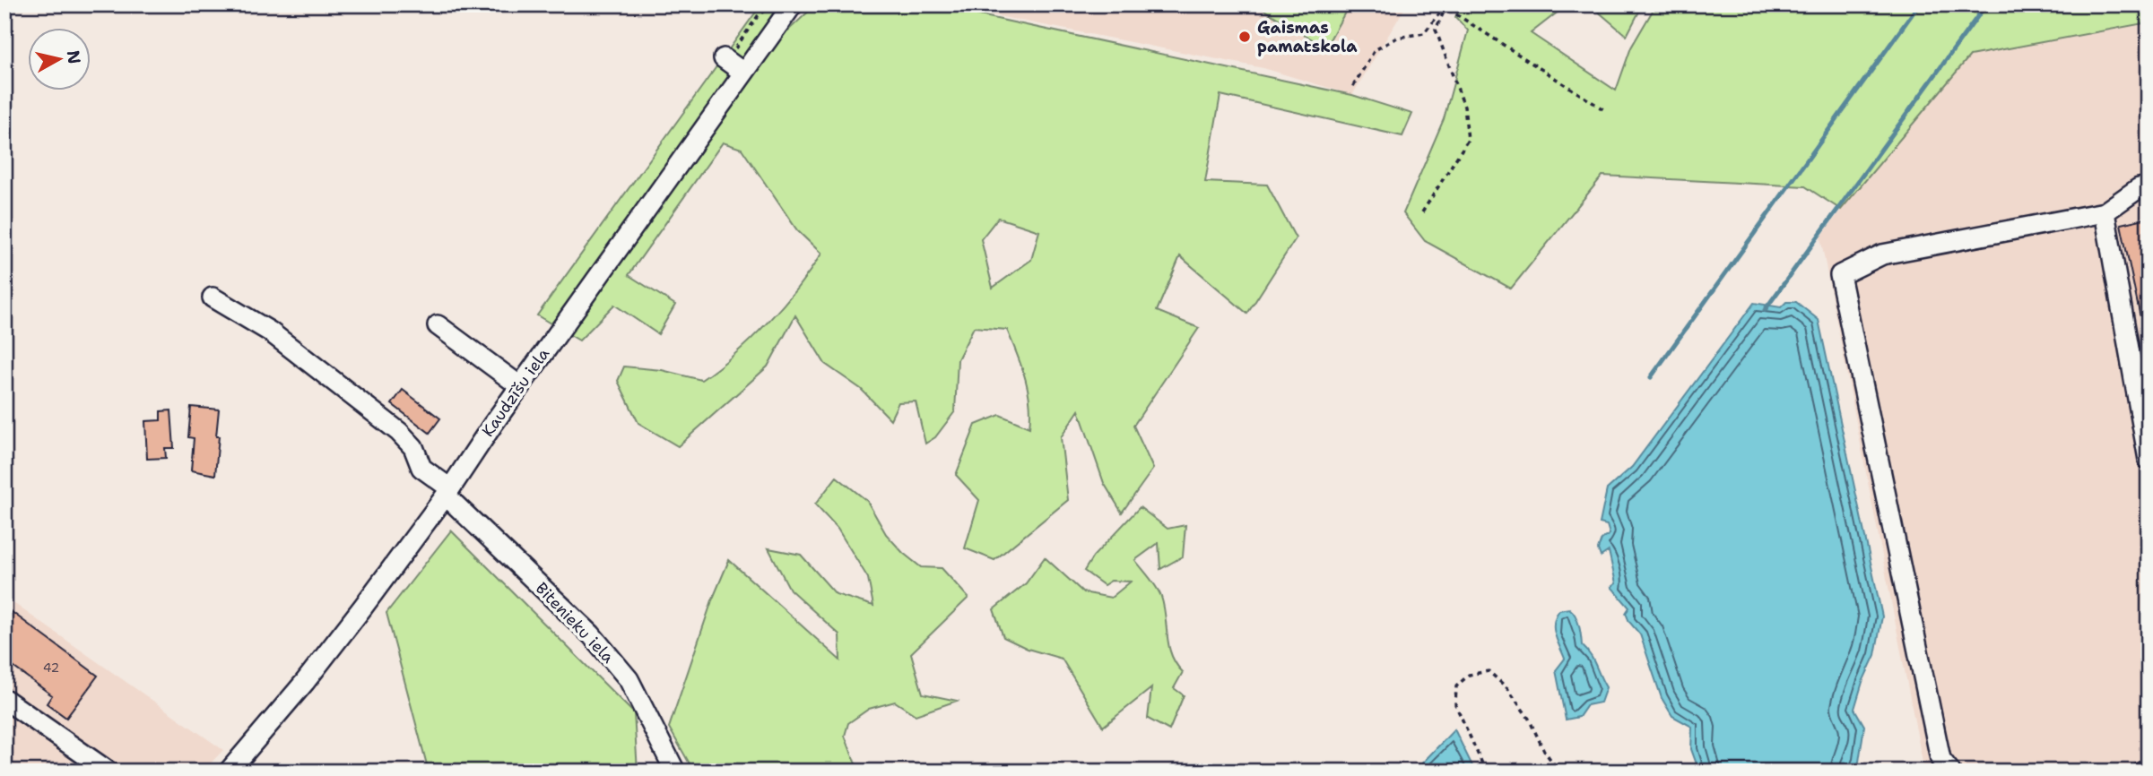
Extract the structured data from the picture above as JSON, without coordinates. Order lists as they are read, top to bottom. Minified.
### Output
{"streets":{"street":["Kaudzīšu iela","Bitenieku iela"]},"crossings":[["Kaudzīšu iela","Bitenieku iela"]],"places":["Gaismas pamatskola"],"house_numbers":["42"],"north":"right"}
